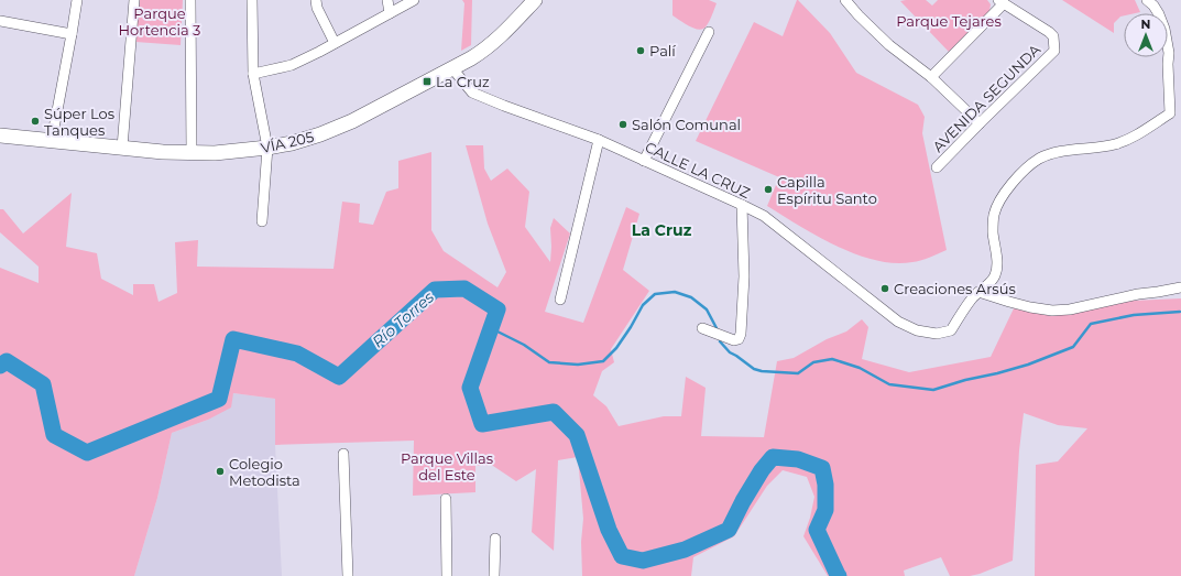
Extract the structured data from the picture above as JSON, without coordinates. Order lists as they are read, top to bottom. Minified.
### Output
{"streets":{"main road":["VÍA 205"],"street":["AVENIDA SEGUNDA","CALLE LA CRUZ"]},"crossings":[["VÍA 205","CALLE LA CRUZ"]],"districts":["La Cruz"],"water":["Río Torres"],"parks":["Parque Hortencia 3","Parque Tejares","Parque Villas del Este"],"places":{"other":["Palí","Súper Los Tanques","Salón Comunal","Capilla Espíritu Santo","Creaciones Arsús","Colegio Metodista"],"transit":["La Cruz"]},"north":"top"}
